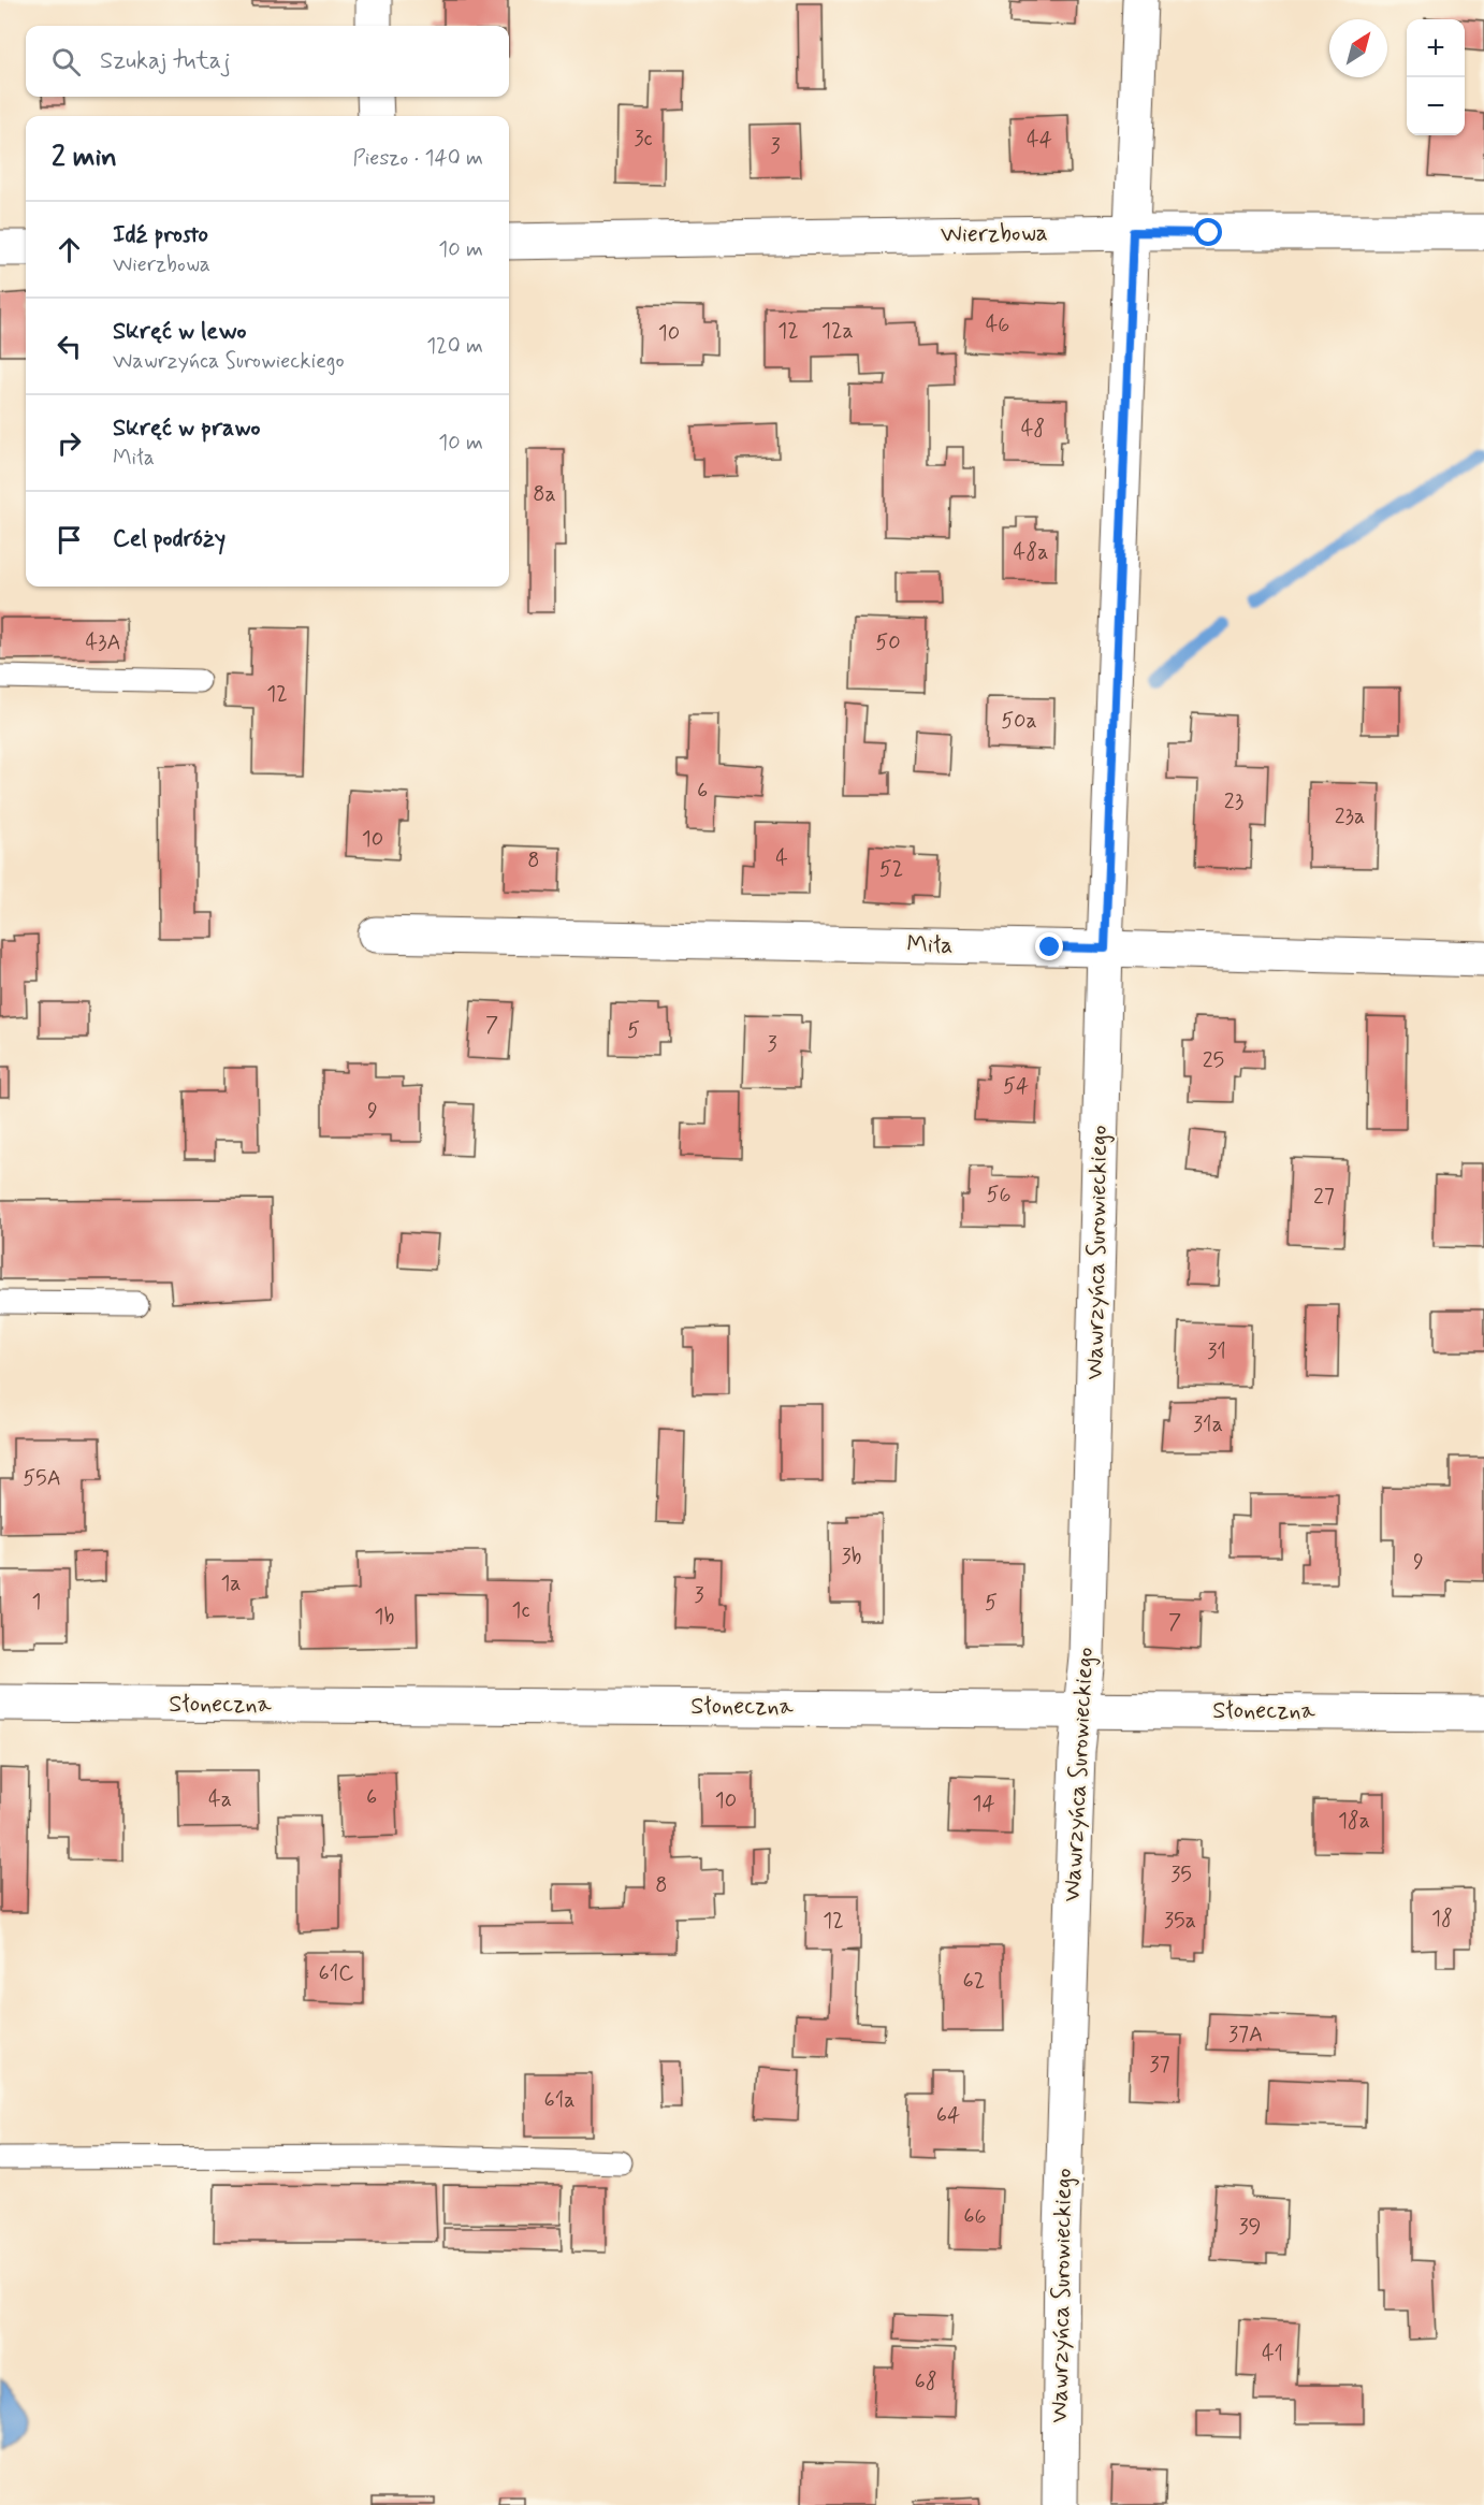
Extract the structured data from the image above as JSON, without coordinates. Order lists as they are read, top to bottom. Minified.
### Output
{"streets":{"street":["Wierzbowa","Miła","Wawrzyńca Surowieckiego","Słoneczna"]},"crossings":[["Wierzbowa","Wawrzyńca Surowieckiego"],["Miła","Wawrzyńca Surowieckiego"],["Wawrzyńca Surowieckiego","Słoneczna"]],"house_numbers":["3c","44","3","46","12","12a","10","48","8a","48a","43A","50","12","50a","6","23","23a","10","4","8","52","7","5","3","25","54","9","56","27","31","31a","55A","3b","9","1a","3","1","5","1c","1b","7","6","4a","10","14","18a","35","8","18","12","35a","61C","62","37A","37","61a","64","66","39","41","68"],"north":"top right","page":{"map_buttons":["+","−"],"search":"Szukaj tutaj","heading":["2 min","Pieszo · 140 m"],"list":[["Idź prosto","Wierzbowa","10 m"],["Skręć w lewo","Wawrzyńca Surowieckiego","120 m"],["Skręć w prawo","Miła","10 m"],"Cel podróży"]}}
